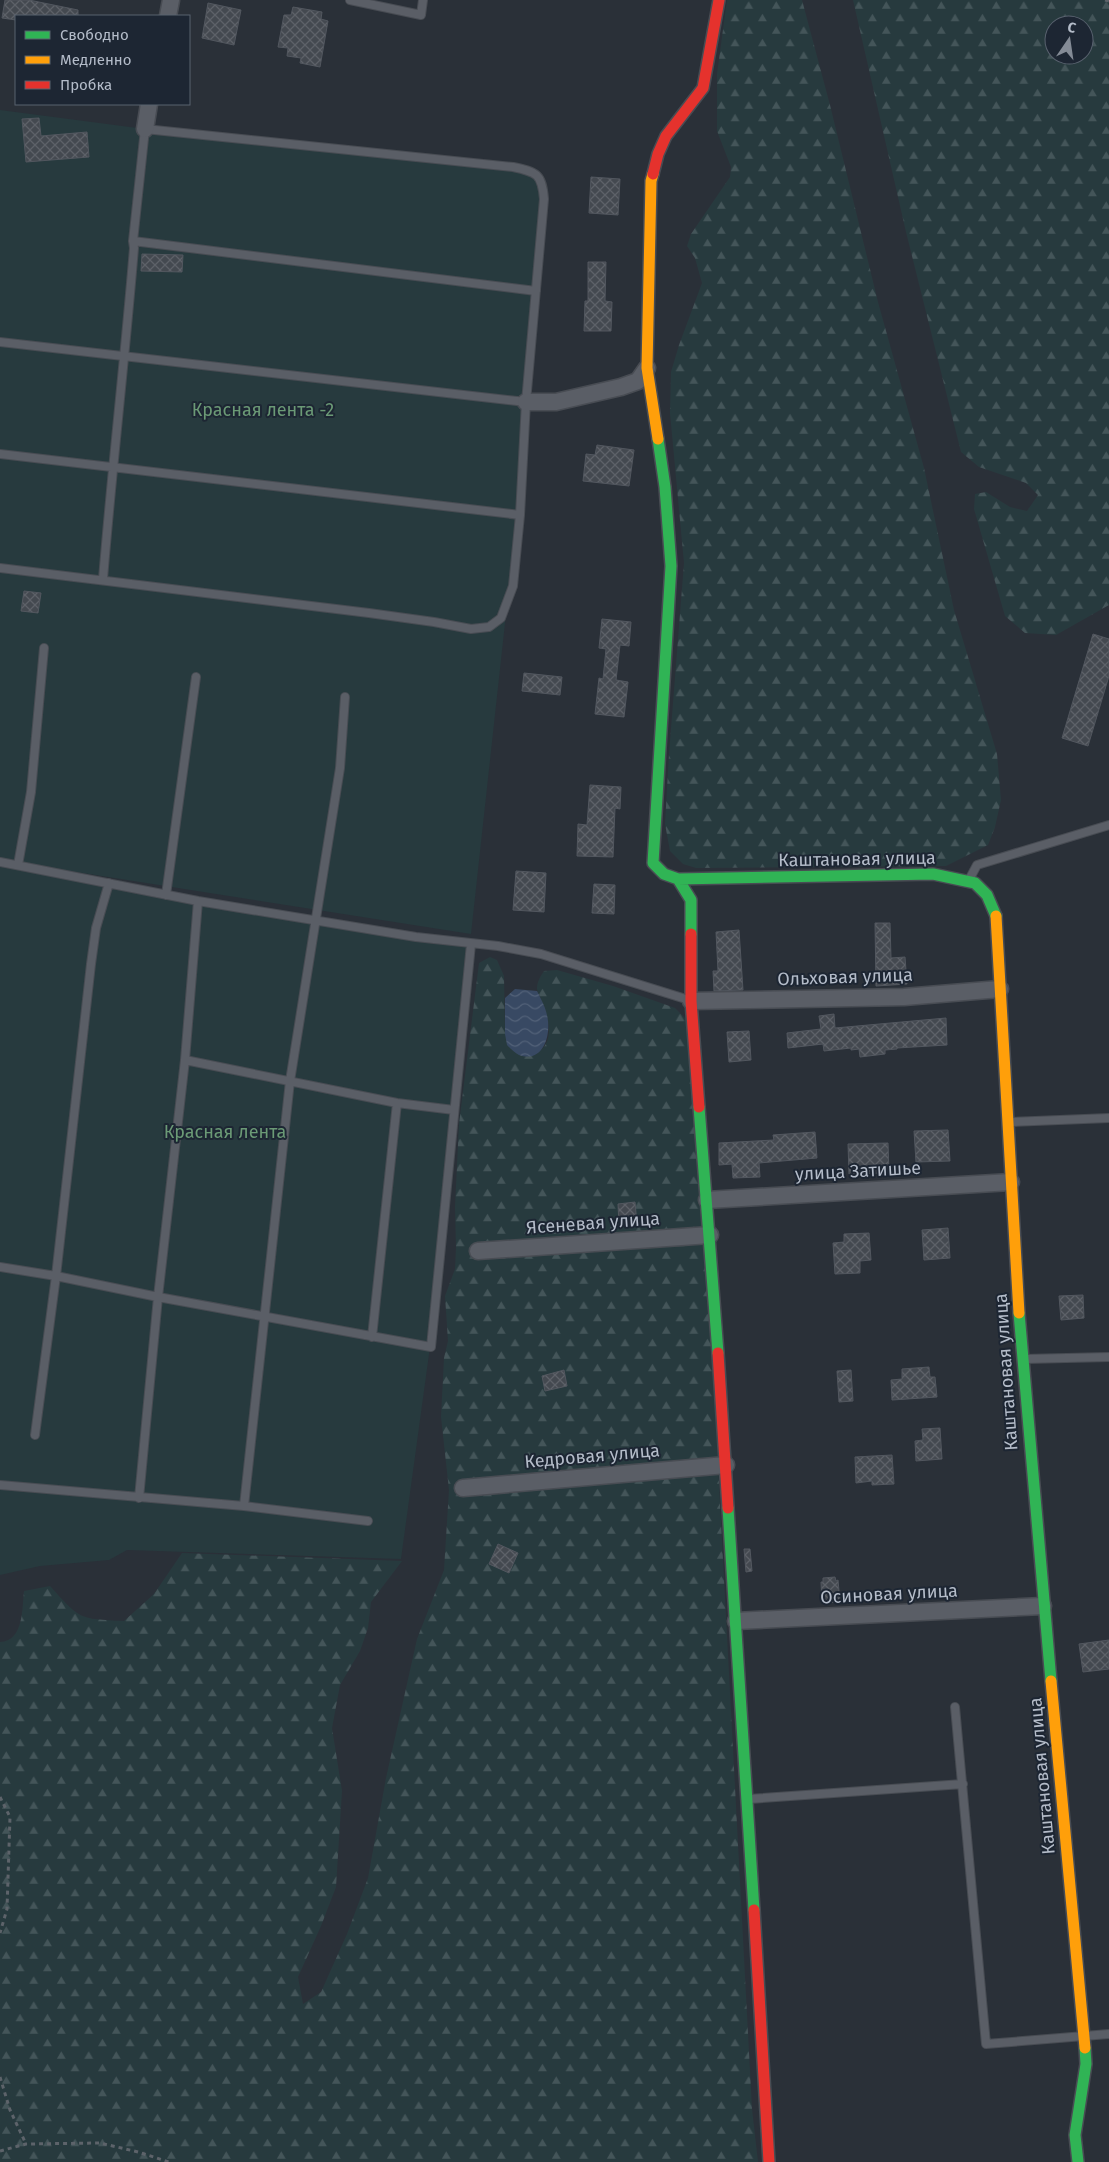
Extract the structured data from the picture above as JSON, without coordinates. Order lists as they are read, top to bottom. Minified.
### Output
{"streets":{"street":["Каштановая улица","Ольховая улица","улица Затишье","Ясеневая улица","Кедровая улица","Осиновая улица"]},"crossings":[["Каштановая улица","Ольховая улица"],["Каштановая улица","улица Затишье"],["Каштановая улица","Осиновая улица"]],"parks":["Красная лента -2","Красная лента"],"legend":["Свободно","Медленно","Пробка"],"north":"top"}
